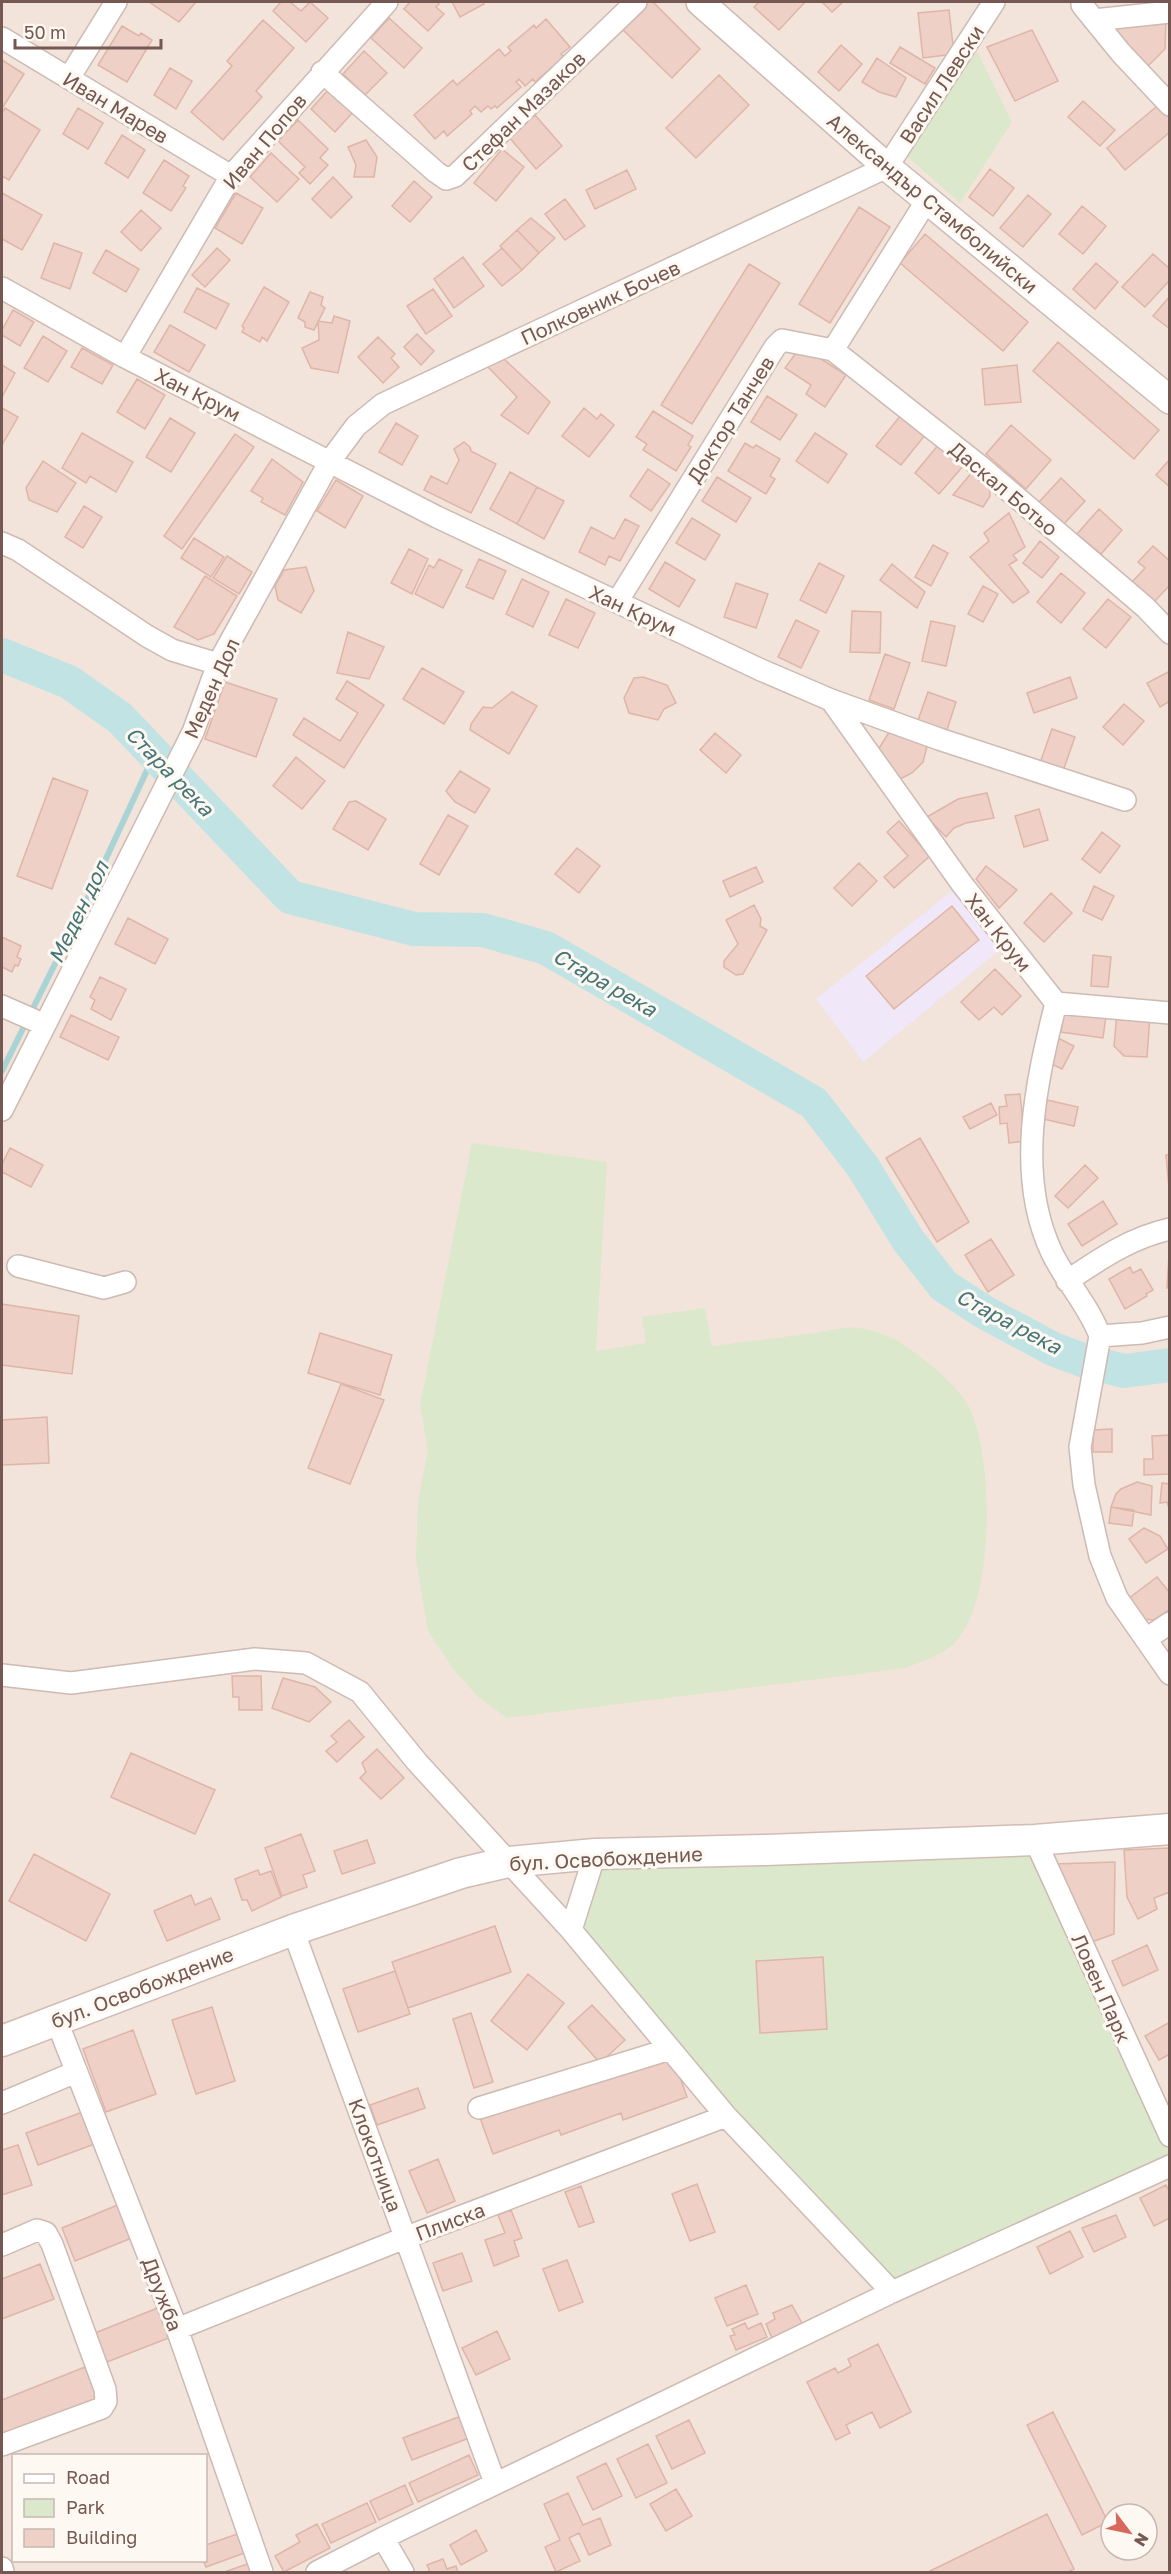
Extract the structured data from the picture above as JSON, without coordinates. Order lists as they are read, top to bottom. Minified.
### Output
{"streets":{"main road":["бул. Освобождение"],"street":["Васил Левски","Иван Марев","Стефан Мазаков","Иван Попов","Александър Стамболийски","Полковник Бочев","Хан Крум","Доктор Танчев","Даскал Ботьо","Меден Дол","Ловен Парк","Клокотница","Плиска","Дружба"]},"crossings":[["Васил Левски","Александър Стамболийски"],["Васил Левски","Полковник Бочев"],["Иван Марев","Иван Попов"],["Стефан Мазаков","Иван Попов"],["Иван Попов","Хан Крум"],["Александър Стамболийски","Полковник Бочев"],["Полковник Бочев","Хан Крум"],["Полковник Бочев","Меден Дол"],["Хан Крум","Доктор Танчев"],["Хан Крум","Меден Дол"],["Доктор Танчев","Даскал Ботьо"],["бул. Освобождение","Ловен Парк"],["бул. Освобождение","Клокотница"],["бул. Освобождение","Дружба"],["Клокотница","Плиска"],["Плиска","Дружба"]],"water":["Стара река","Меден дол"],"legend":["Road","Park","Building"],"scale_bar":"50 m","north":"bottom right"}
